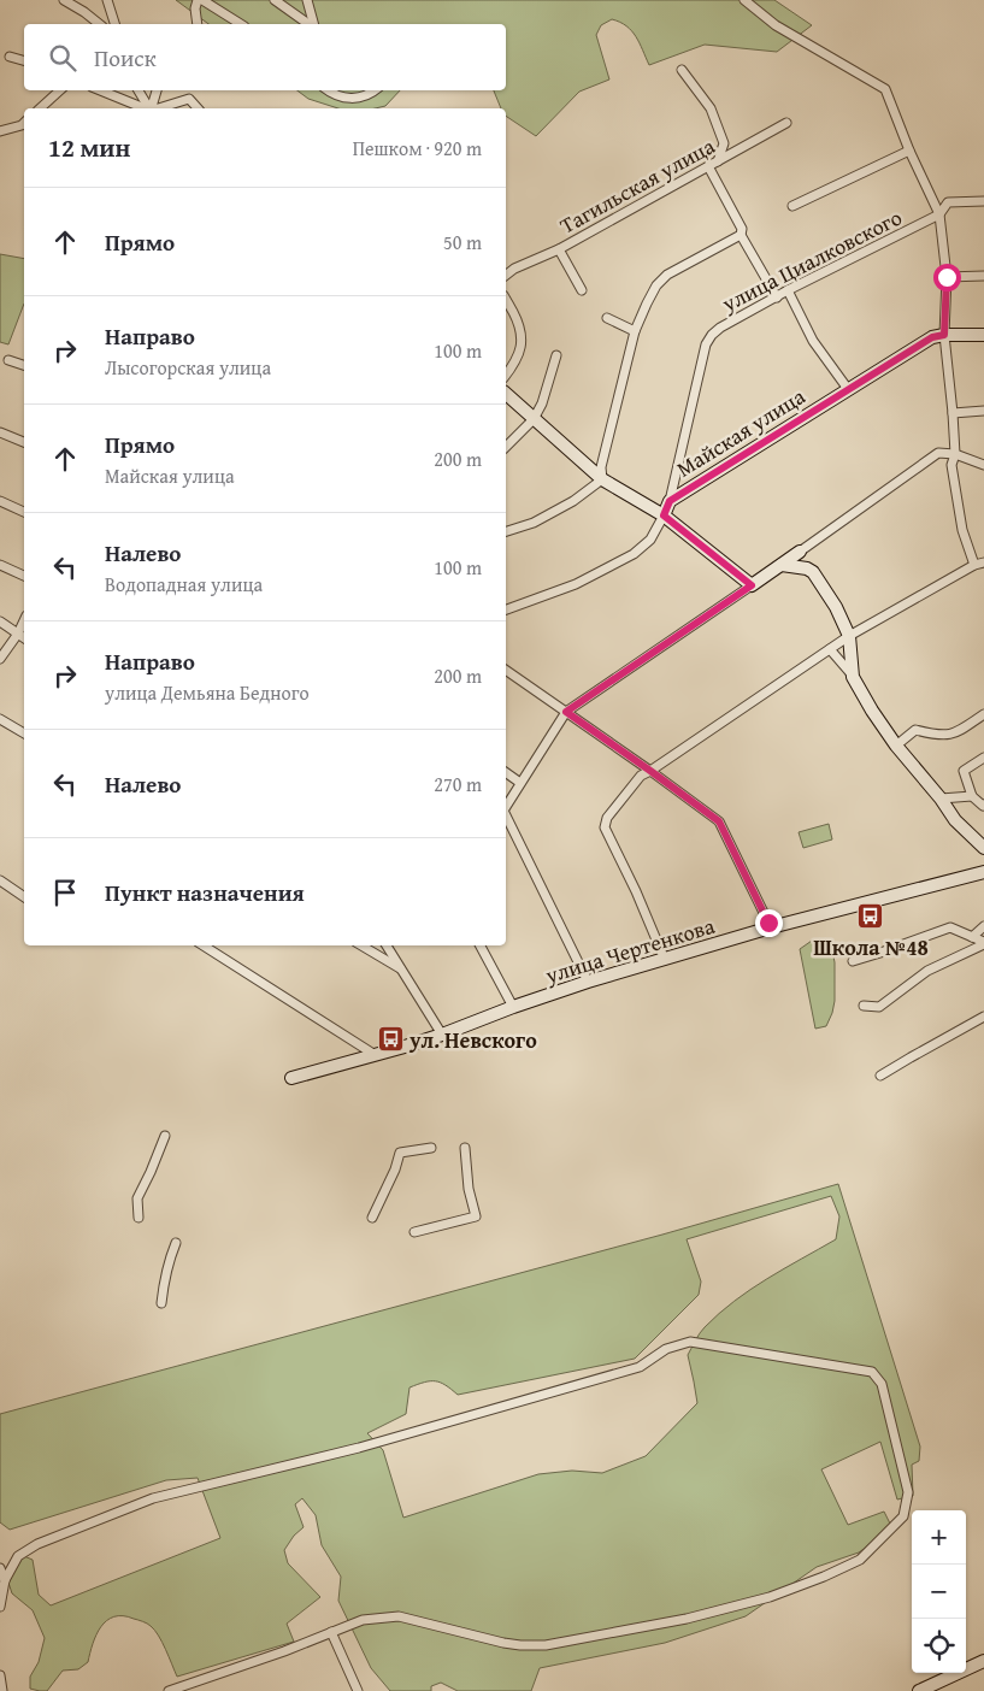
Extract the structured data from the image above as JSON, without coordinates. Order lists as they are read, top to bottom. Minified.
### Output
{"streets":{"street":["Тагильская улица","улица Циалковского","Майская улица","улица Чертенкова"]},"crossings":[["улица Циалковского","Майская улица"]],"places":{"bus stop":["Школа №48","ул. Невского"]},"page":{"search":"Поиск","heading":["12 мин","Пешком · 920 m"],"list":[["Прямо","50 m"],["Направо","Лысогорская улица","100 m"],["Прямо","Майская улица","200 m"],["Налево","Водопадная улица","100 m"],["Направо","улица Демьяна Бедного","200 m"],["Налево","270 m"],"Пункт назначения"],"map_buttons":["+","−"]}}
